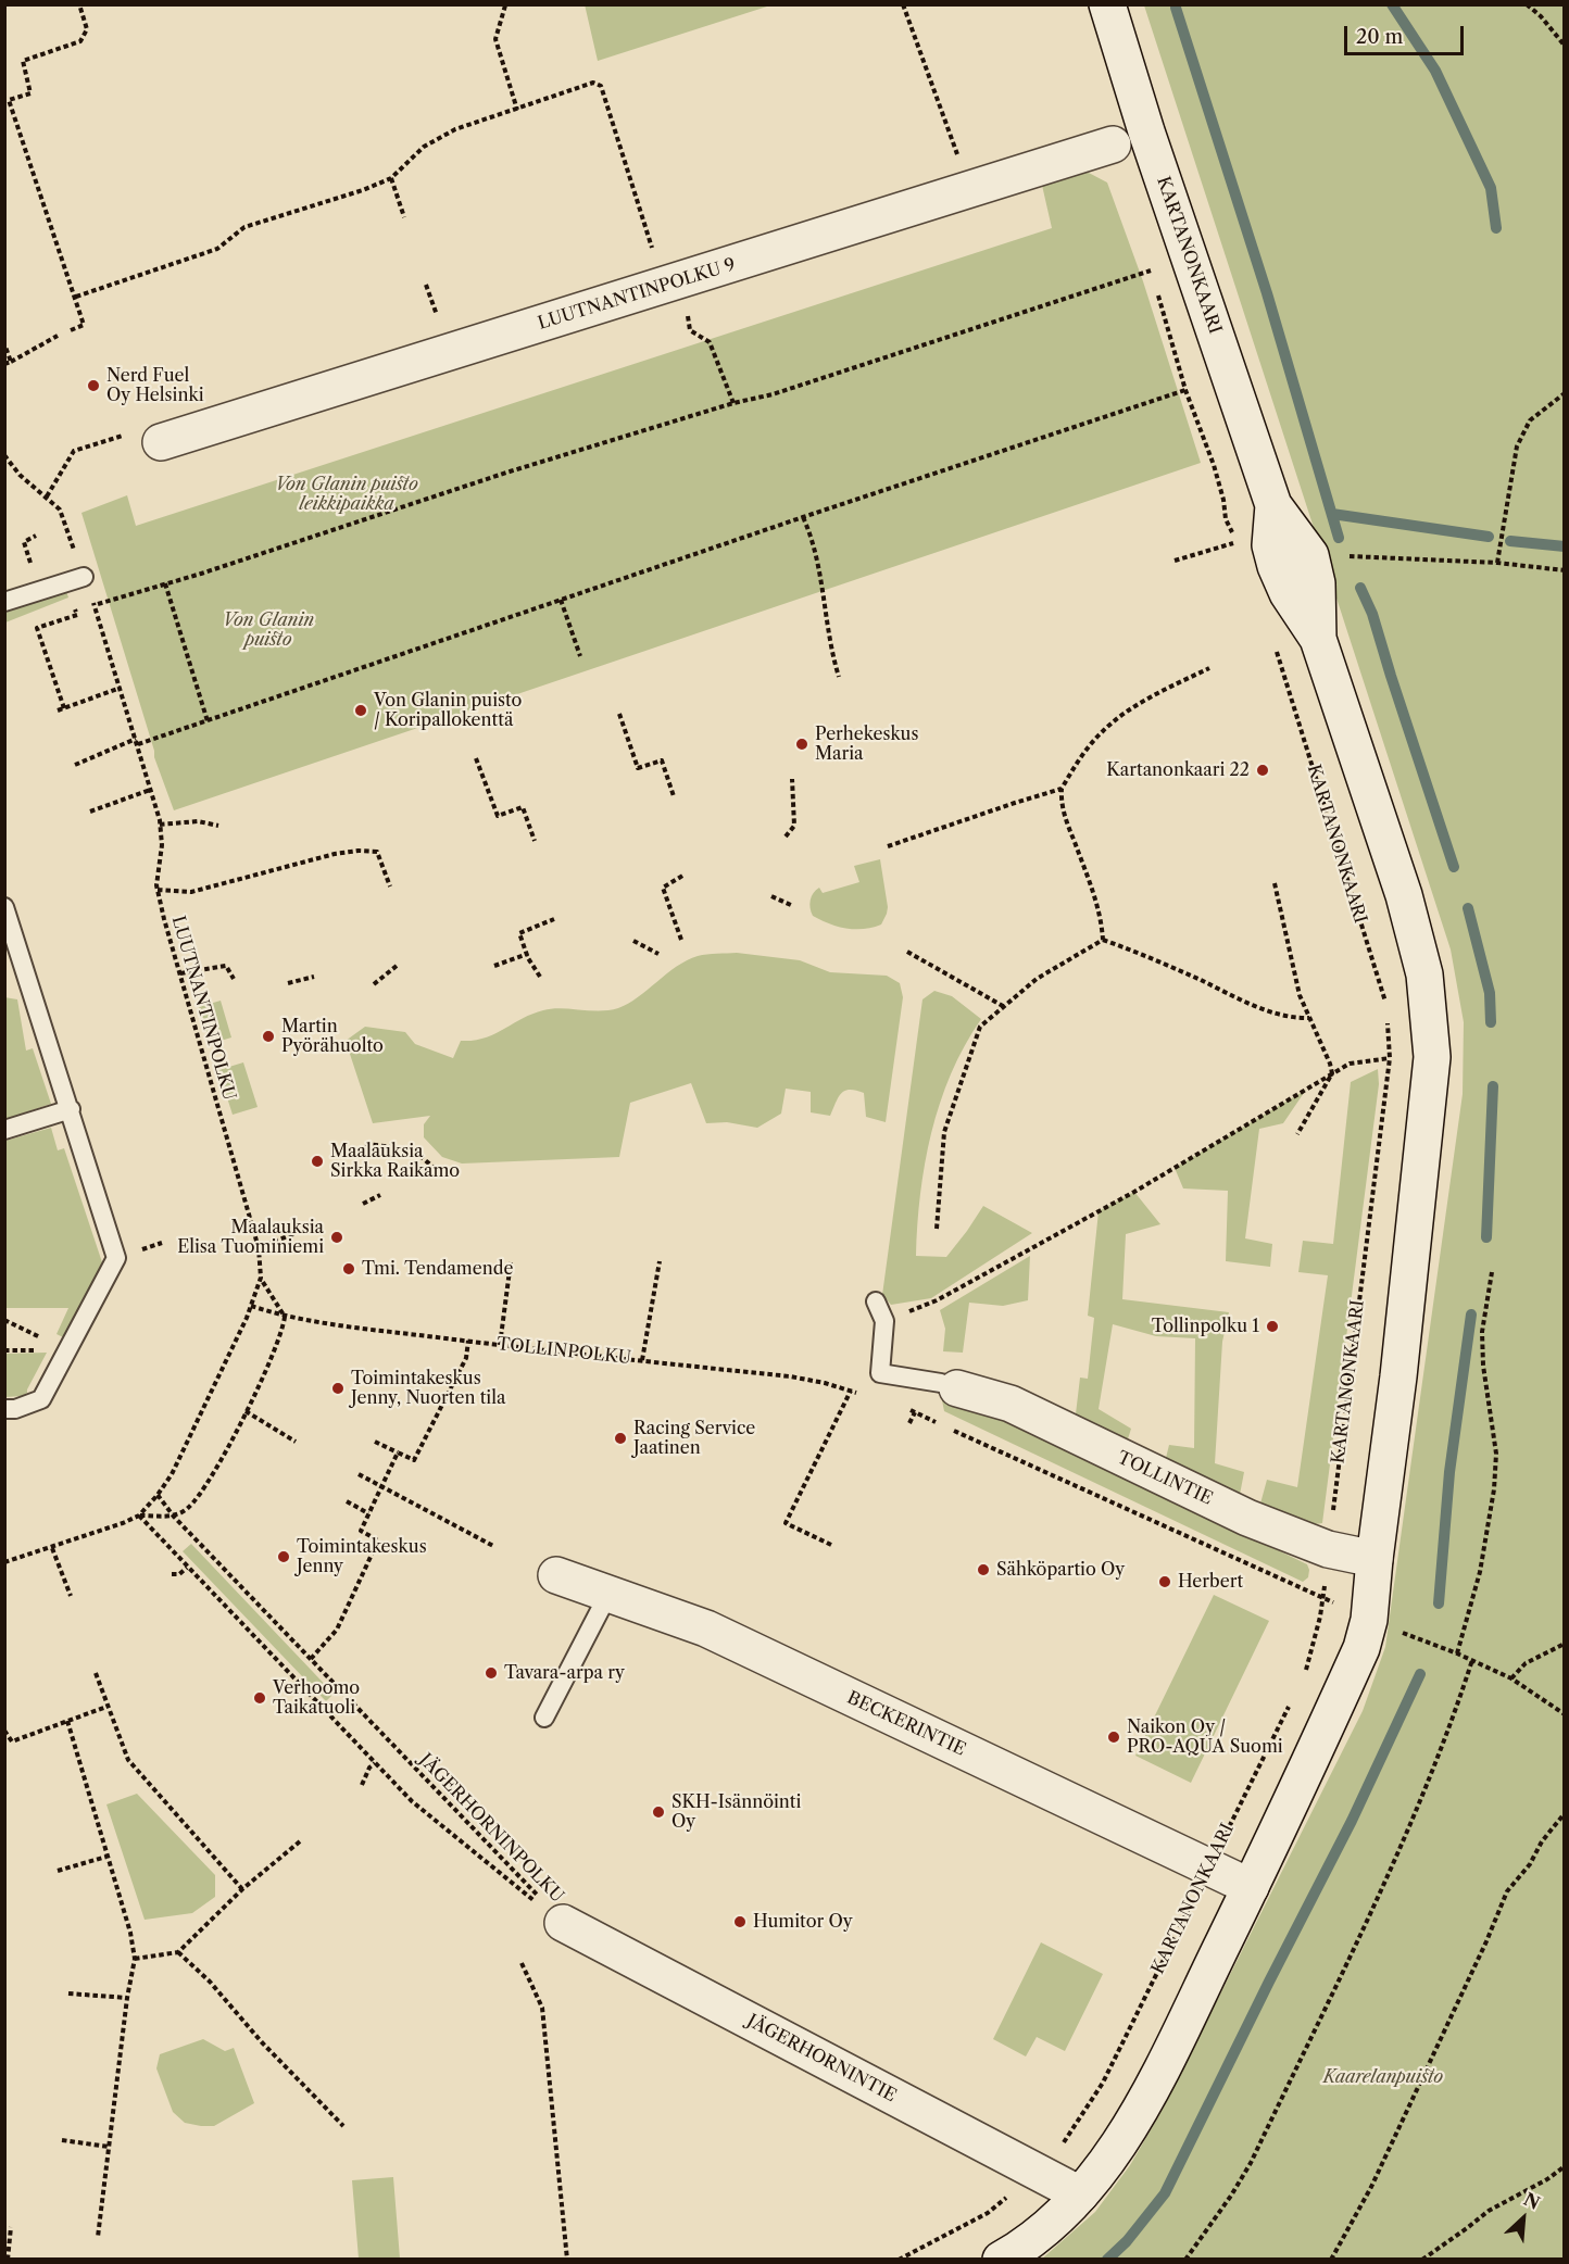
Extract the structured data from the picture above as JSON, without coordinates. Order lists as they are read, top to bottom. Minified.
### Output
{"streets":{"street":["KARTANONKAARI","LUUTNANTINPOLKU 9","TOLLINTIE","BECKERINTIE","JÄGERHORNINTIE"],"path":["LUUTNANTINPOLKU","TOLLINPOLKU","JÄGERHORNINPOLKU"]},"crossings":[["KARTANONKAARI","LUUTNANTINPOLKU 9"],["KARTANONKAARI","TOLLINTIE"],["KARTANONKAARI","BECKERINTIE"],["KARTANONKAARI","JÄGERHORNINTIE"],["LUUTNANTINPOLKU","TOLLINPOLKU"],["LUUTNANTINPOLKU","JÄGERHORNINPOLKU"],["JÄGERHORNINPOLKU","JÄGERHORNINTIE"]],"parks":["Von Glanin puisto leikkipaikka","Von Glanin puisto","Kaarelanpuisto"],"places":["Nerd Fuel Oy Helsinki","Von Glanin puisto / Koripallokenttä","Perhekeskus Maria","Kartanonkaari 22","Martin Pyörähuolto","Maalauksia Sirkka Raikamo","Maalauksia Elisa Tuominiemi","Tmi. Tendamende","Tollinpolku 1","Toimintakeskus Jenny, Nuorten tila","Racing Service Jaatinen","Toimintakeskus Jenny","Sähköpartio Oy","Herbert","Tavara-arpa ry","Verhoomo Taikatuoli","Naikon Oy / PRO-AQUA Suomi","SKH-Isännöinti Oy","Humitor Oy"],"scale_bar":"20 m","north":"top right"}
